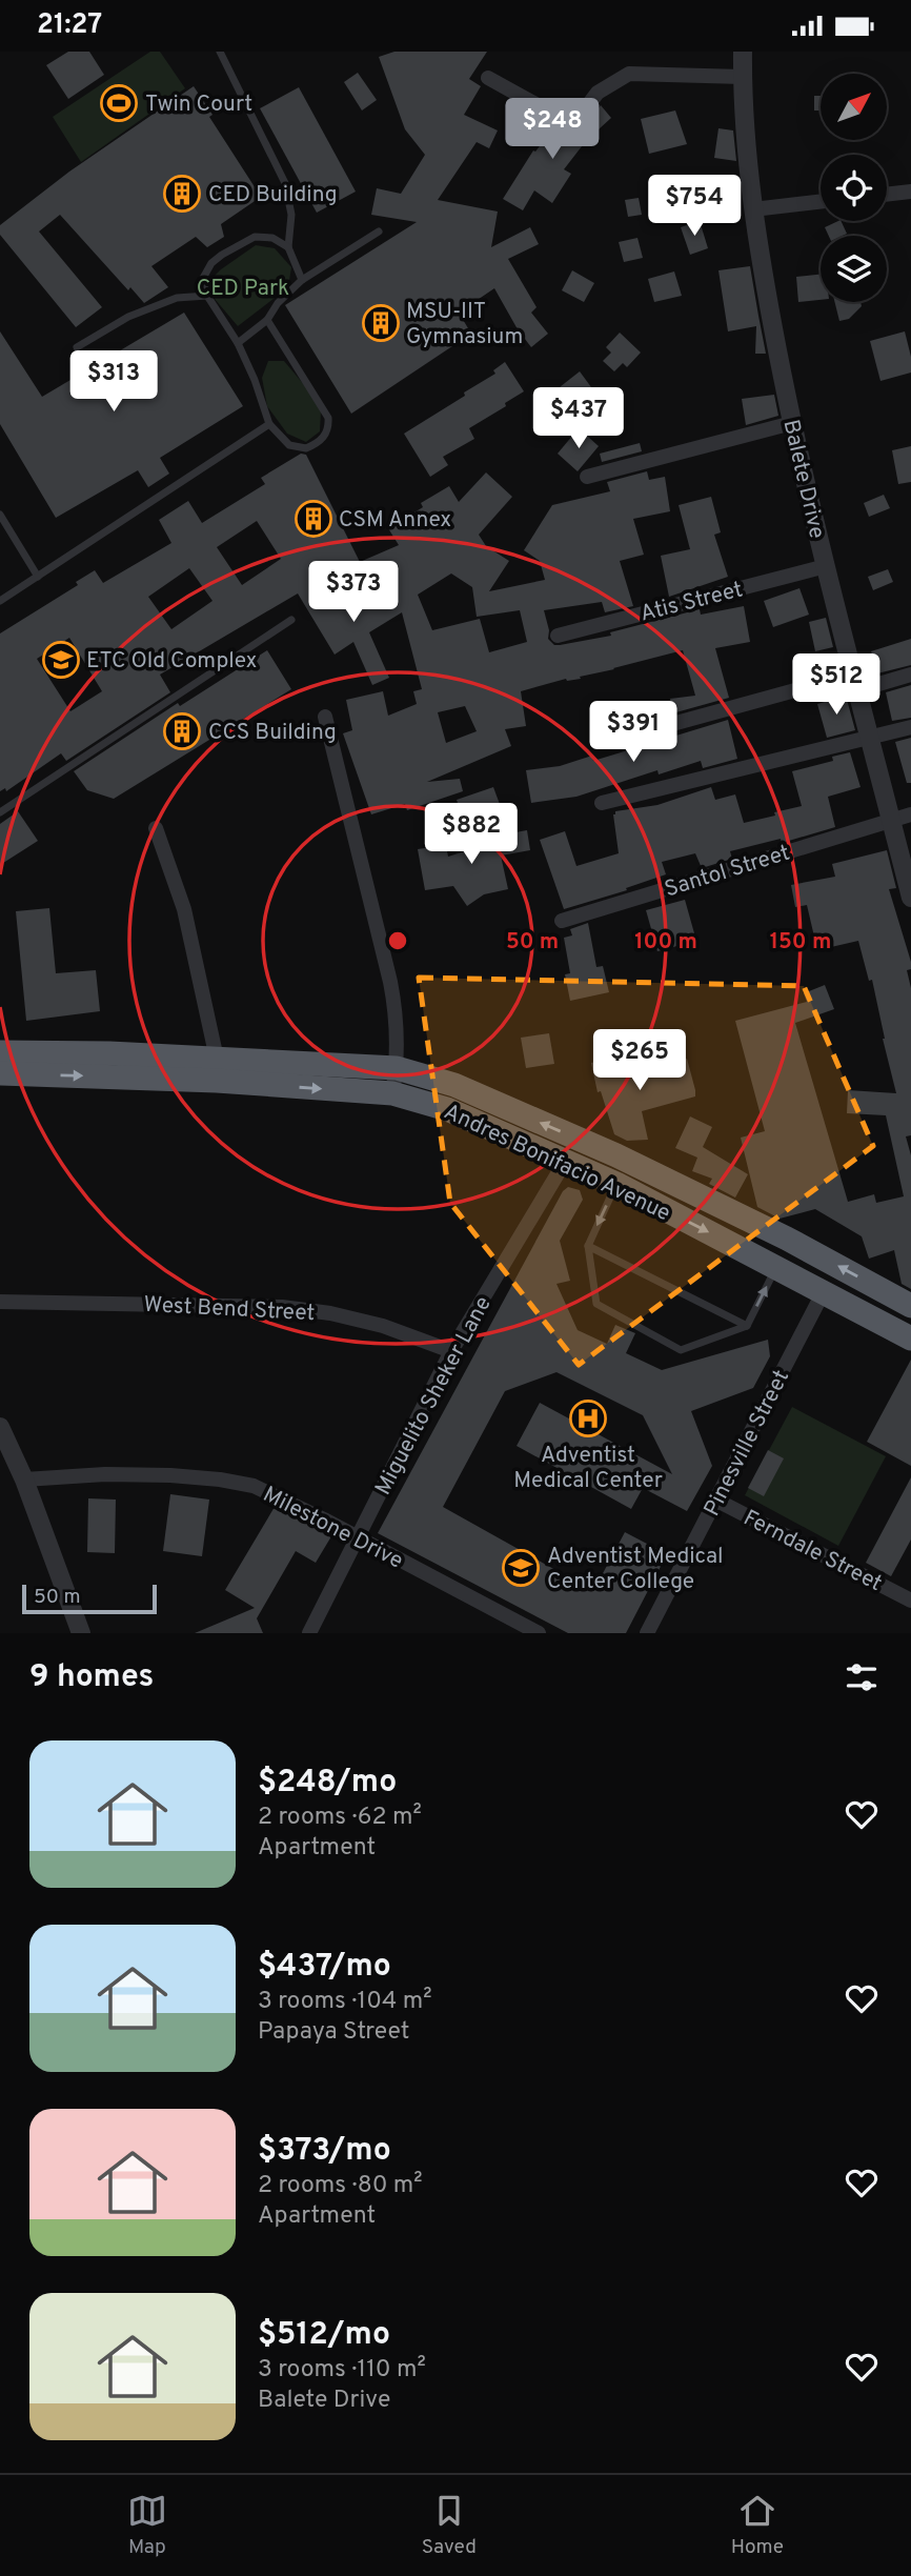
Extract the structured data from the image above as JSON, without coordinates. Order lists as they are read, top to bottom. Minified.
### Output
{"streets":{"highway":["Andres Bonifacio Avenue"],"street":["Balete Drive","Atis Street","Santol Street","West Bend Street","Miguelito Sheker Lane","Pinesville Street","Milestone Drive","Ferndale Street"]},"crossings":[["Balete Drive","Atis Street"],["Balete Drive","Santol Street"],["Andres Bonifacio Avenue","Miguelito Sheker Lane"],["Andres Bonifacio Avenue","Pinesville Street"],["West Bend Street","Miguelito Sheker Lane"],["Miguelito Sheker Lane","Milestone Drive"],["Pinesville Street","Ferndale Street"]],"parks":["CED Park"],"places":{"sports":["Twin Court"],"building":["CED Building","MSU-IIT Gymnasium","CSM Annex","CCS Building"],"school or university":["ETC Old Complex","Adventist Medical Center College"],"hospital":["Adventist Medical Center"]},"scale_bar":"50 m","north":"top right","page":{"status":"21:27","price":["$248","$754","$313","$437","$373","$512","$391","$882","$265"],"scale":"50 m","heading":"9 homes","list":[{"name":"$248/mo","note":"2 rooms · 62 m² · Apartment"},{"name":"$437/mo","note":"3 rooms · 104 m² · Papaya Street"},{"name":"$373/mo","note":"2 rooms · 80 m² · Apartment"},{"name":"$512/mo","note":"3 rooms · 110 m² · Balete Drive"}],"tabs":["Map","Saved","Home"]},"rings":["50 m","100 m","150 m"]}
